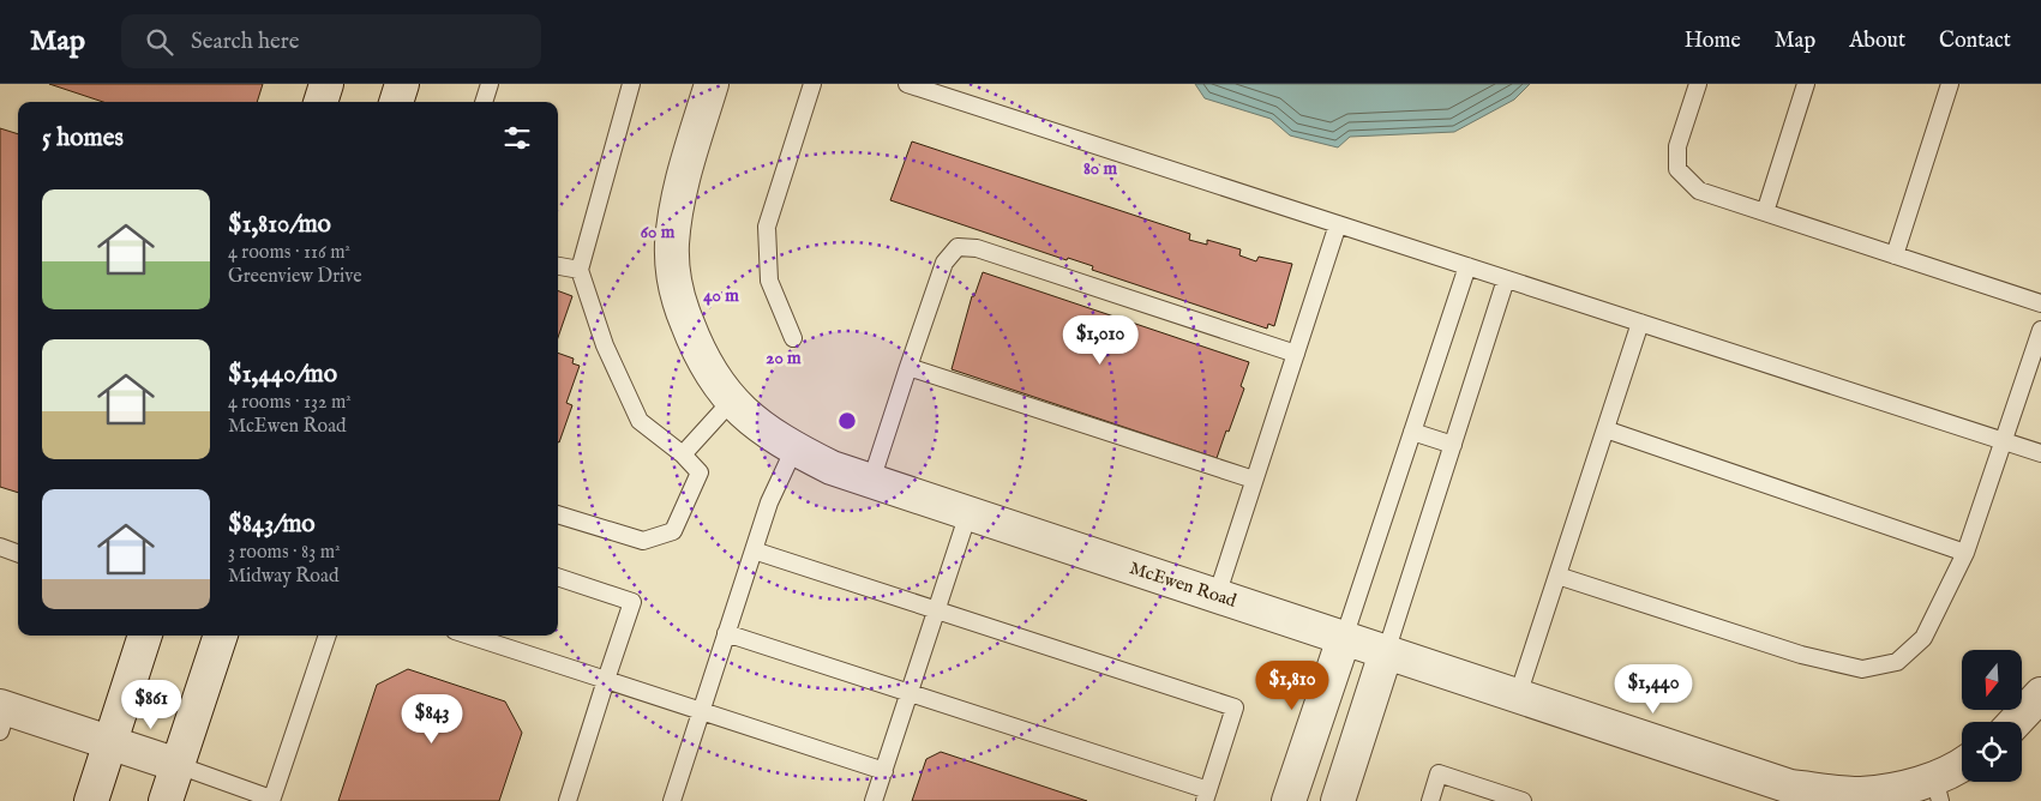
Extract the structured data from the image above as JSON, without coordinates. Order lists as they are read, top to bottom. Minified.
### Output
{"streets":{"street":["McEwen Road"]},"north":"bottom","page":{"header":"Map","search":"Search here","nav":["Home","Map","About","Contact"],"heading":"5 homes","list":[{"name":"$1,810/mo","note":"4 rooms · 116 m² · Greenview Drive"},{"name":"$1,440/mo","note":"4 rooms · 132 m² · McEwen Road"},{"name":"$843/mo","note":"3 rooms · 83 m² · Midway Road"}],"price":["$1,010","$1,810","$1,440","$861","$843"]},"rings":["80 m","60 m","40 m","20 m"]}
